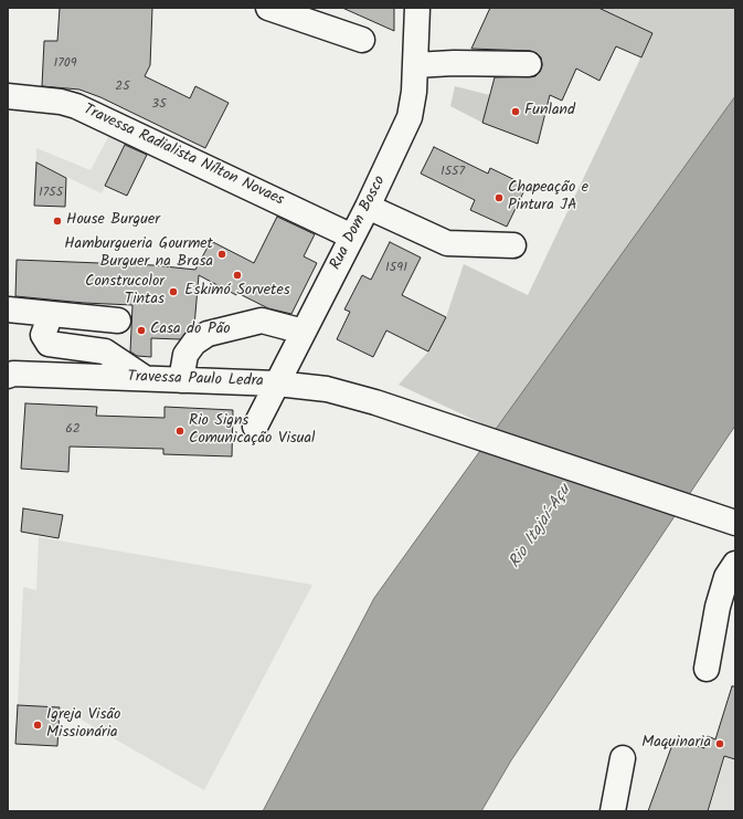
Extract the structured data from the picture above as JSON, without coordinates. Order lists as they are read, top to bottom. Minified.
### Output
{"streets":{"street":["Travessa Radialista Nílton Novaes","Rua Dom Bosco","Travessa Paulo Ledra"]},"crossings":[["Travessa Radialista Nílton Novaes","Rua Dom Bosco"],["Rua Dom Bosco","Travessa Paulo Ledra"]],"water":["Rio Itajaí-Açu"],"places":["Funland","Chapeação e Pintura JA","House Burguer","Hamburgueria Gourmet Burguer na Brasa","Eskimó Sorvetes","Construcolor Tintas","Casa do Pão","Rio Signs Comunicação Visual","Igreja Visão Missionária","Maquinaria"],"house_numbers":["1709","25","35","1557","1755","1591","62"]}
